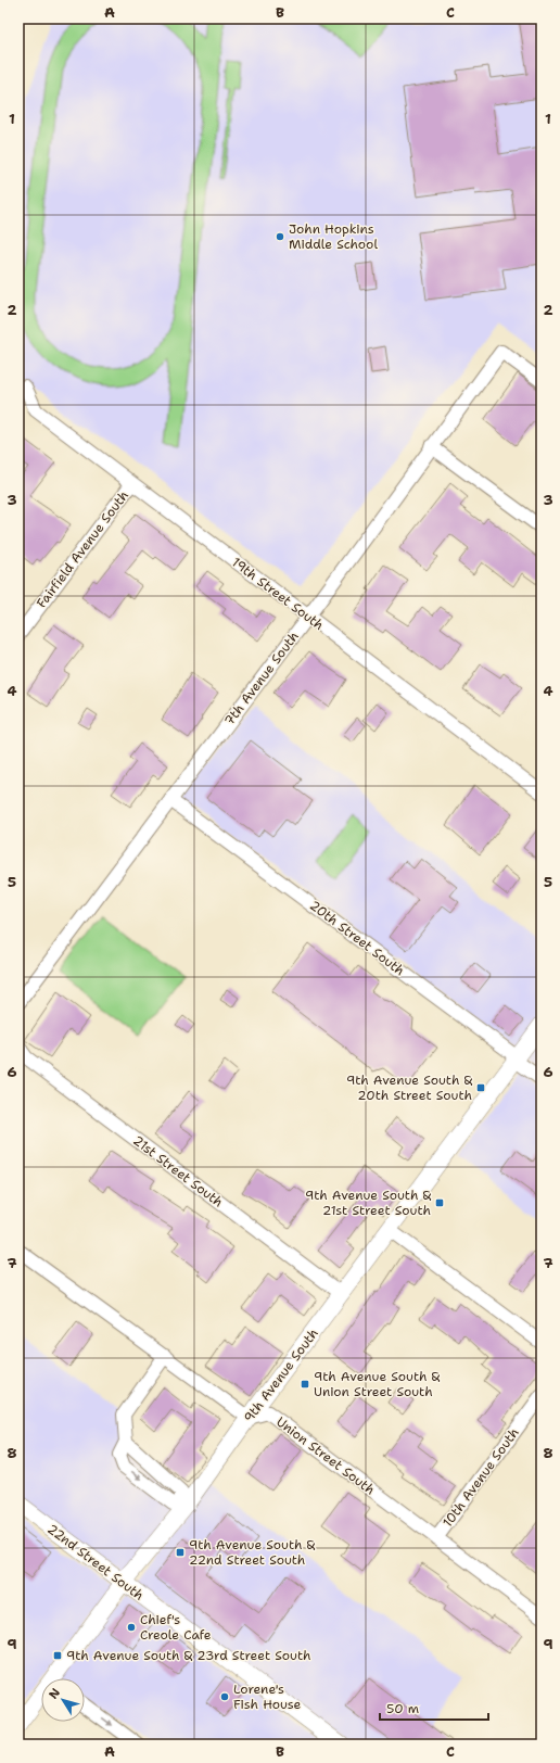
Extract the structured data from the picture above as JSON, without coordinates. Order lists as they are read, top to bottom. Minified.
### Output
{"streets":{"street":["Fairfield Avenue South","19th Street South","7th Avenue South","20th Street South","21st Street South","9th Avenue South","Union Street South","10th Avenue South","22nd Street South"]},"crossings":[["Fairfield Avenue South","19th Street South"],["19th Street South","7th Avenue South"],["7th Avenue South","20th Street South"],["20th Street South","9th Avenue South"],["21st Street South","9th Avenue South"],["9th Avenue South","Union Street South"],["9th Avenue South","22nd Street South"],["Union Street South","10th Avenue South"]],"places":{"other":["John Hopkins Middle School","Chief's Creole Cafe","Lorene's Fish House"],"transit":["9th Avenue South & 20th Street South","9th Avenue South & 21st Street South","9th Avenue South & Union Street South","9th Avenue South & 22nd Street South","9th Avenue South & 23rd Street South"]},"scale_bar":"50 m","north":"top left","grid":{"columns":["A","B","C"],"rows":["1","2","3","4","5","6","7","8","9"]}}
